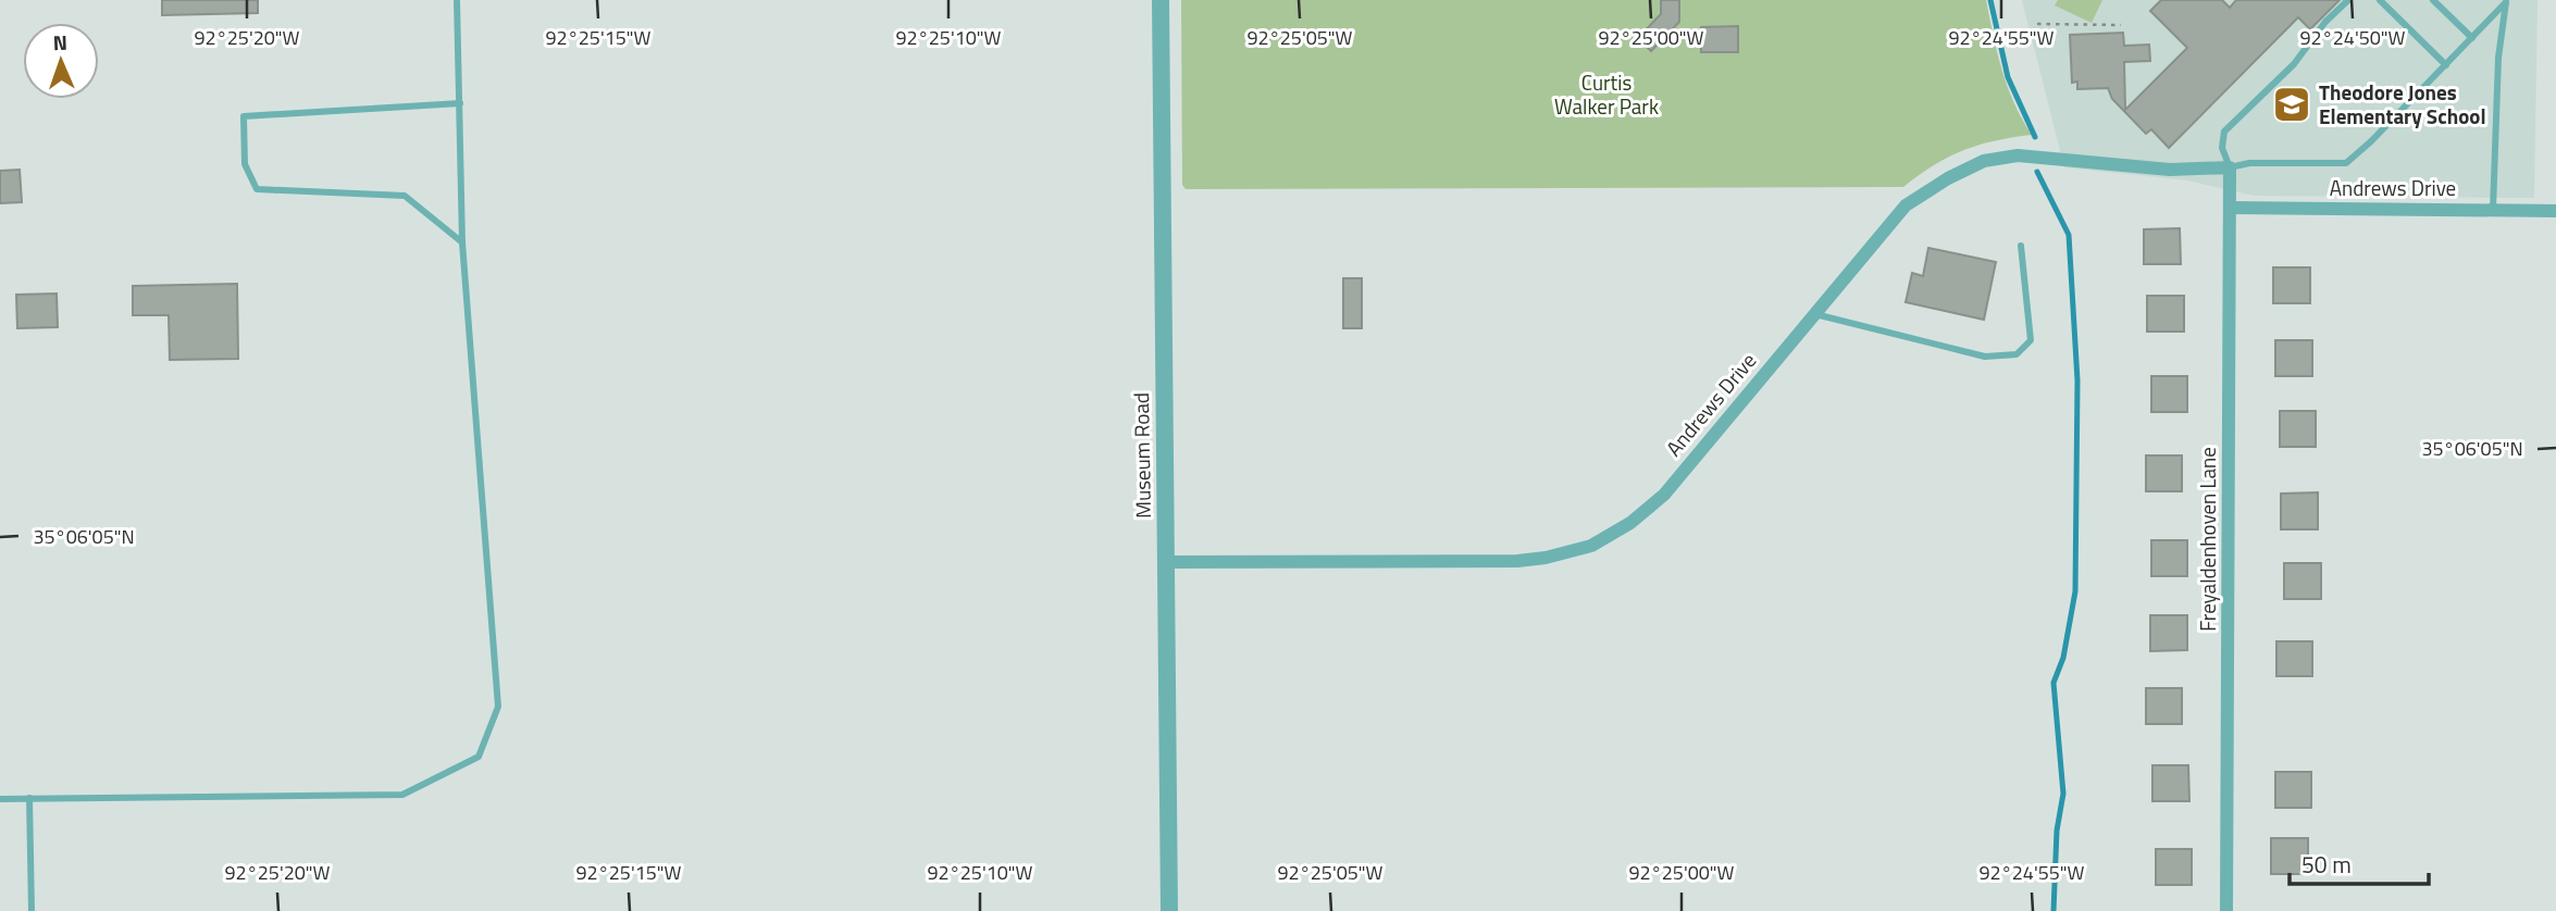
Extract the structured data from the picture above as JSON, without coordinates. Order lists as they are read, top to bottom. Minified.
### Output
{"streets":{"street":["Andrews Drive","Museum Road","Freyaldenhoven Lane"]},"crossings":[["Andrews Drive","Museum Road"],["Andrews Drive","Freyaldenhoven Lane"]],"parks":["Curtis Walker Park"],"places":{"school or university":["Theodore Jones Elementary School"]},"scale_bar":"50 m","north":"top","coordinates":["92°25'20\"W","92°25'15\"W","92°25'10\"W","92°25'05\"W","92°25'00\"W","92°24'55\"W","92°24'50\"W","35°06'05\"N"]}
